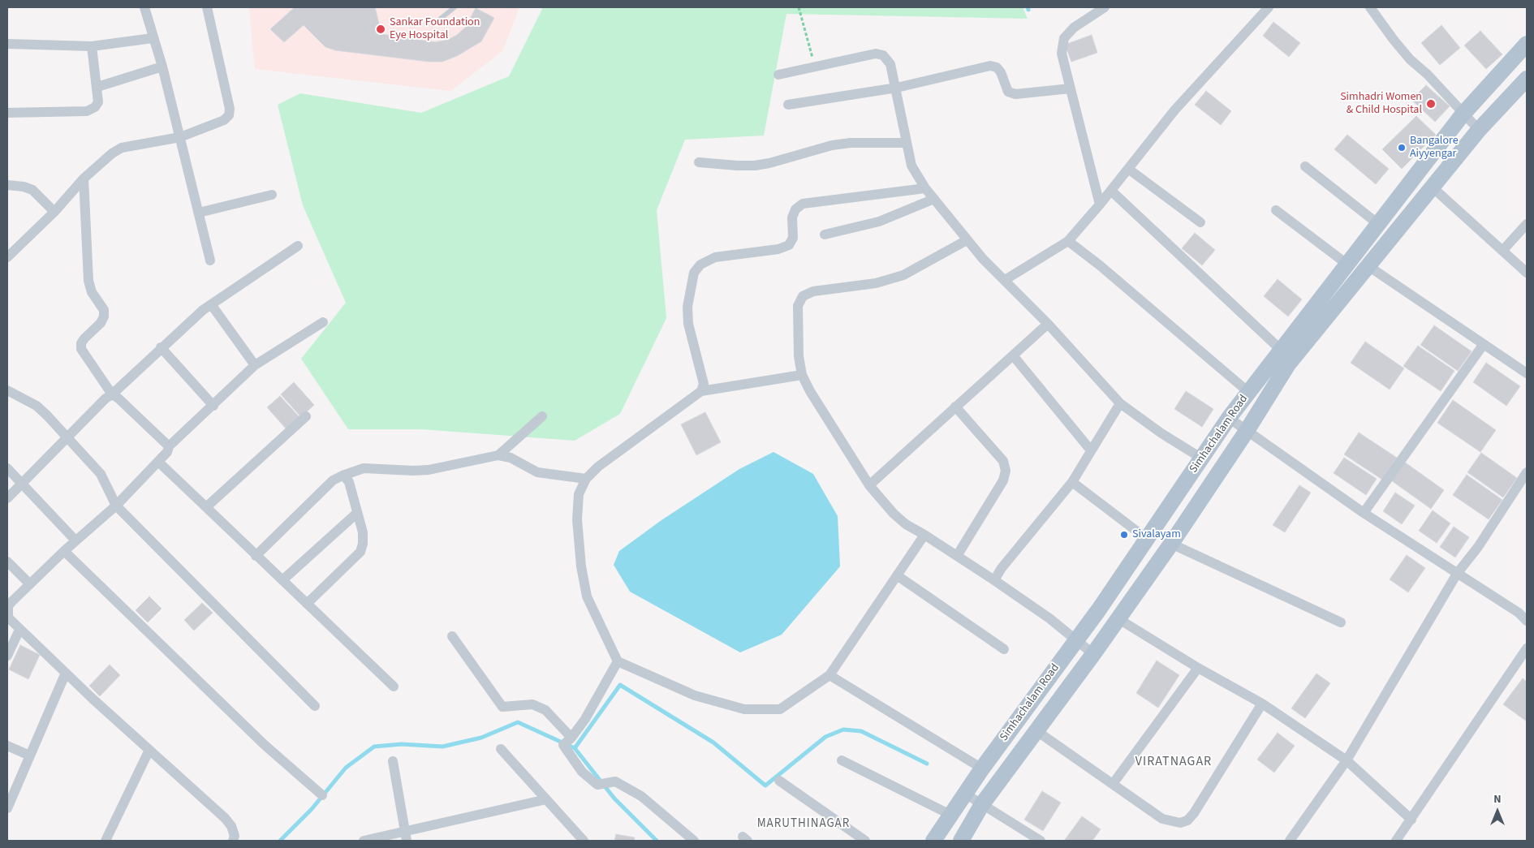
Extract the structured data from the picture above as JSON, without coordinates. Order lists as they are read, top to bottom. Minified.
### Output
{"streets":{"main road":["Simhachalam Road"]},"districts":["VIRATNAGAR","MARUTHINAGAR"],"places":["Sankar Foundation Eye Hospital","Simhadri Women & Child Hospital","Bangalore Aiyyengar","Sivalayam"],"north":"top"}
